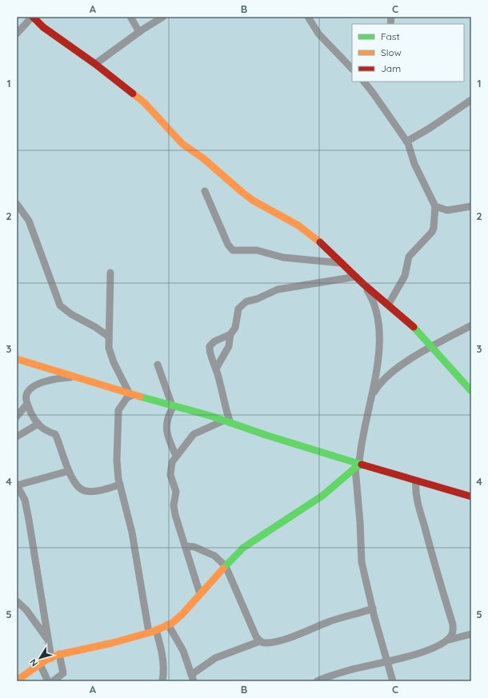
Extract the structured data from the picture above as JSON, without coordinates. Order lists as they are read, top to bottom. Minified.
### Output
{"legend":["Fast","Slow","Jam"],"north":"bottom left","grid":{"columns":["A","B","C"],"rows":["1","2","3","4","5"]}}
